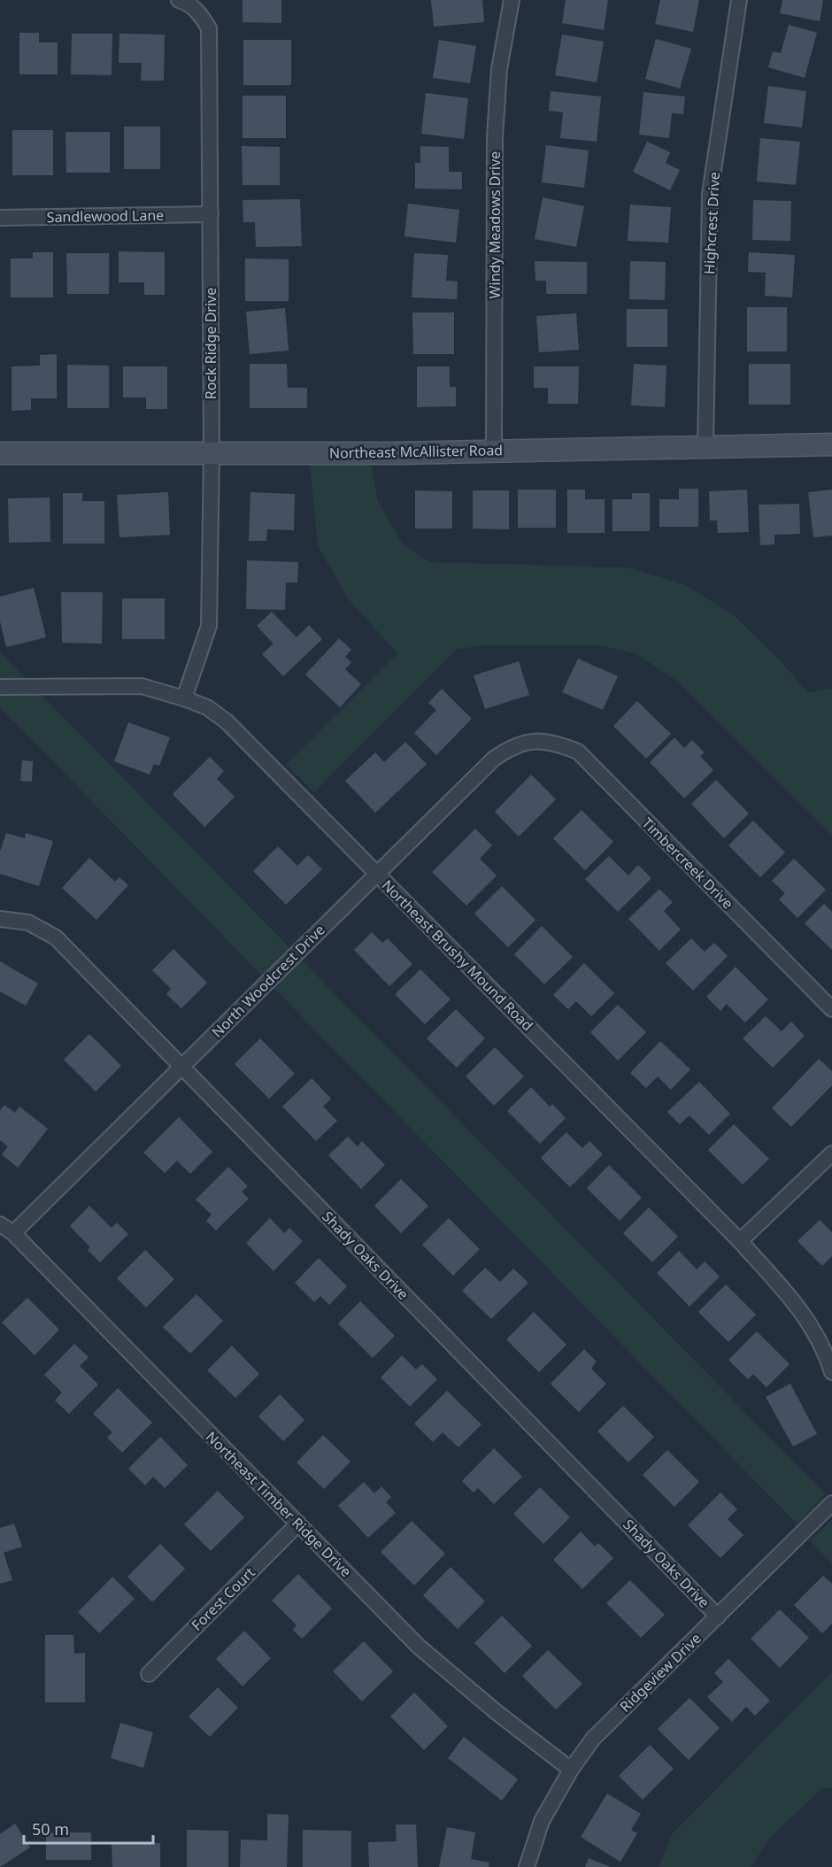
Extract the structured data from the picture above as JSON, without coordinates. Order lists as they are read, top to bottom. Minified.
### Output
{"streets":{"street":["Sandlewood Lane","Highcrest Drive","Windy Meadows Drive","Rock Ridge Drive","Northeast McAllister Road","Timbercreek Drive","Northeast Brushy Mound Road","North Woodcrest Drive","Shady Oaks Drive","Northeast Timber Ridge Drive","Forest Court","Ridgeview Drive"]},"crossings":[["Sandlewood Lane","Rock Ridge Drive"],["Highcrest Drive","Northeast McAllister Road"],["Windy Meadows Drive","Northeast McAllister Road"],["Rock Ridge Drive","Northeast McAllister Road"],["Rock Ridge Drive","Northeast Brushy Mound Road"],["Timbercreek Drive","North Woodcrest Drive"],["Northeast Brushy Mound Road","North Woodcrest Drive"],["North Woodcrest Drive","Shady Oaks Drive"],["North Woodcrest Drive","Northeast Timber Ridge Drive"],["Shady Oaks Drive","Ridgeview Drive"],["Northeast Timber Ridge Drive","Forest Court"],["Northeast Timber Ridge Drive","Ridgeview Drive"]],"scale_bar":"50 m"}
